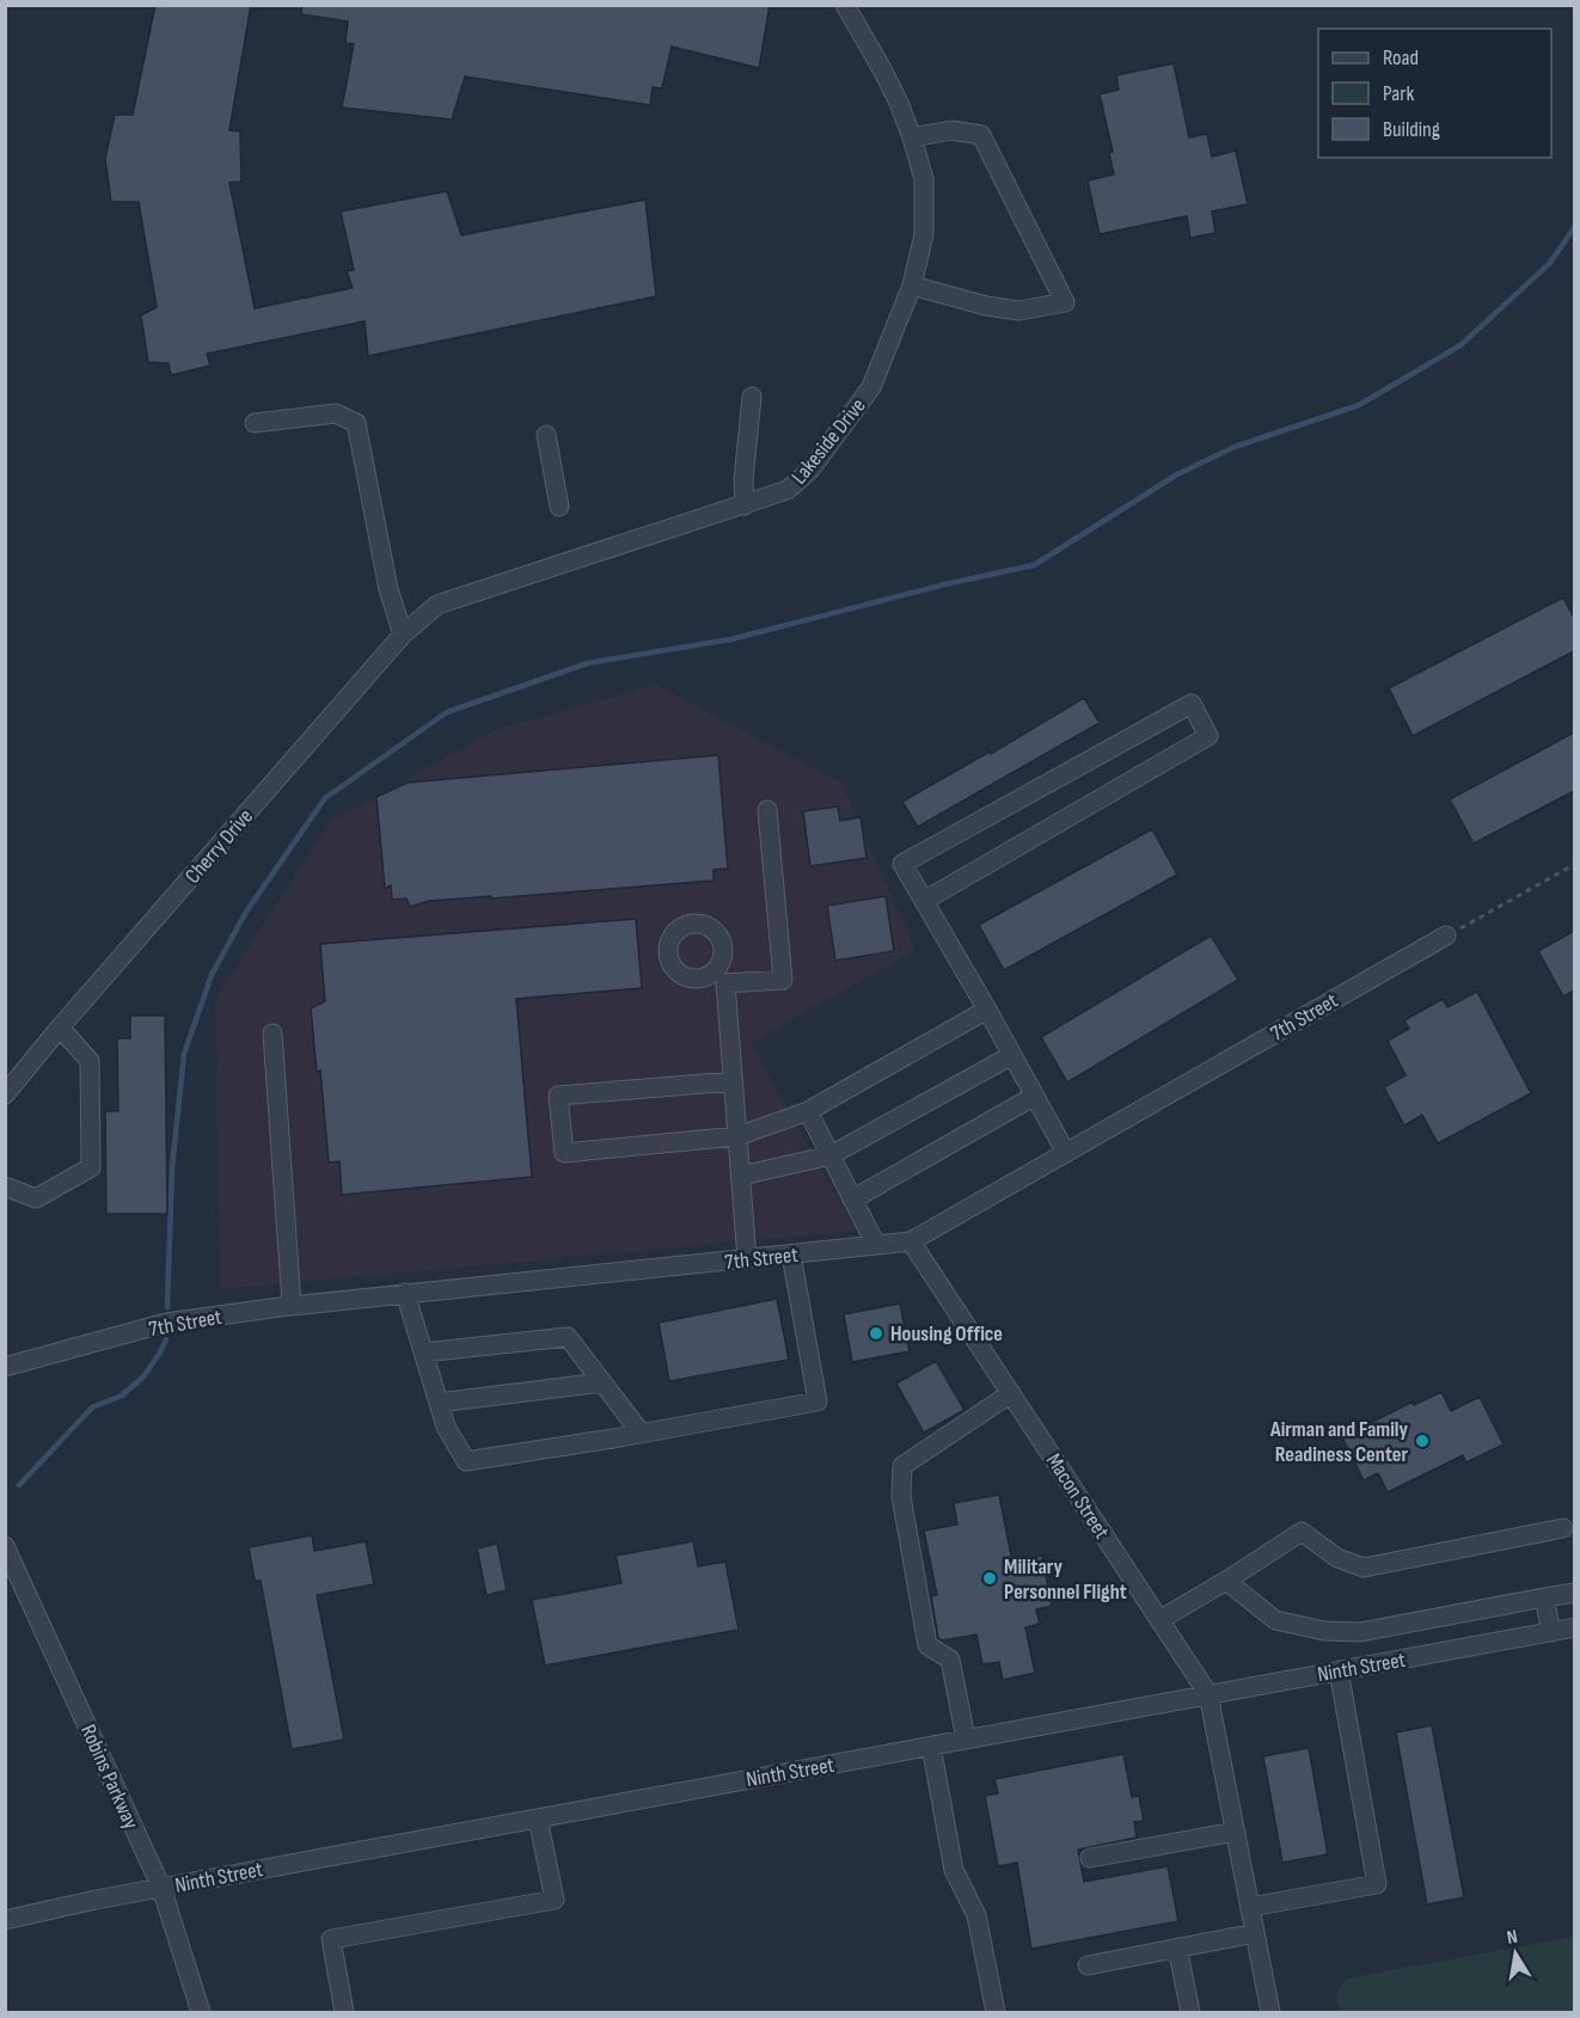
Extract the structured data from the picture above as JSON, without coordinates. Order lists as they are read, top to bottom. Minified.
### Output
{"streets":{"street":["Lakeside Drive","Cherry Drive","7th Street","Macon Street","Ninth Street","Robins Parkway"]},"crossings":[["Lakeside Drive","Cherry Drive"],["7th Street","Macon Street"],["Macon Street","Ninth Street"],["Ninth Street","Robins Parkway"]],"places":["Housing Office","Airman and Family Readiness Center","Military Personnel Flight"],"legend":["Road","Park","Building"],"north":"top"}
